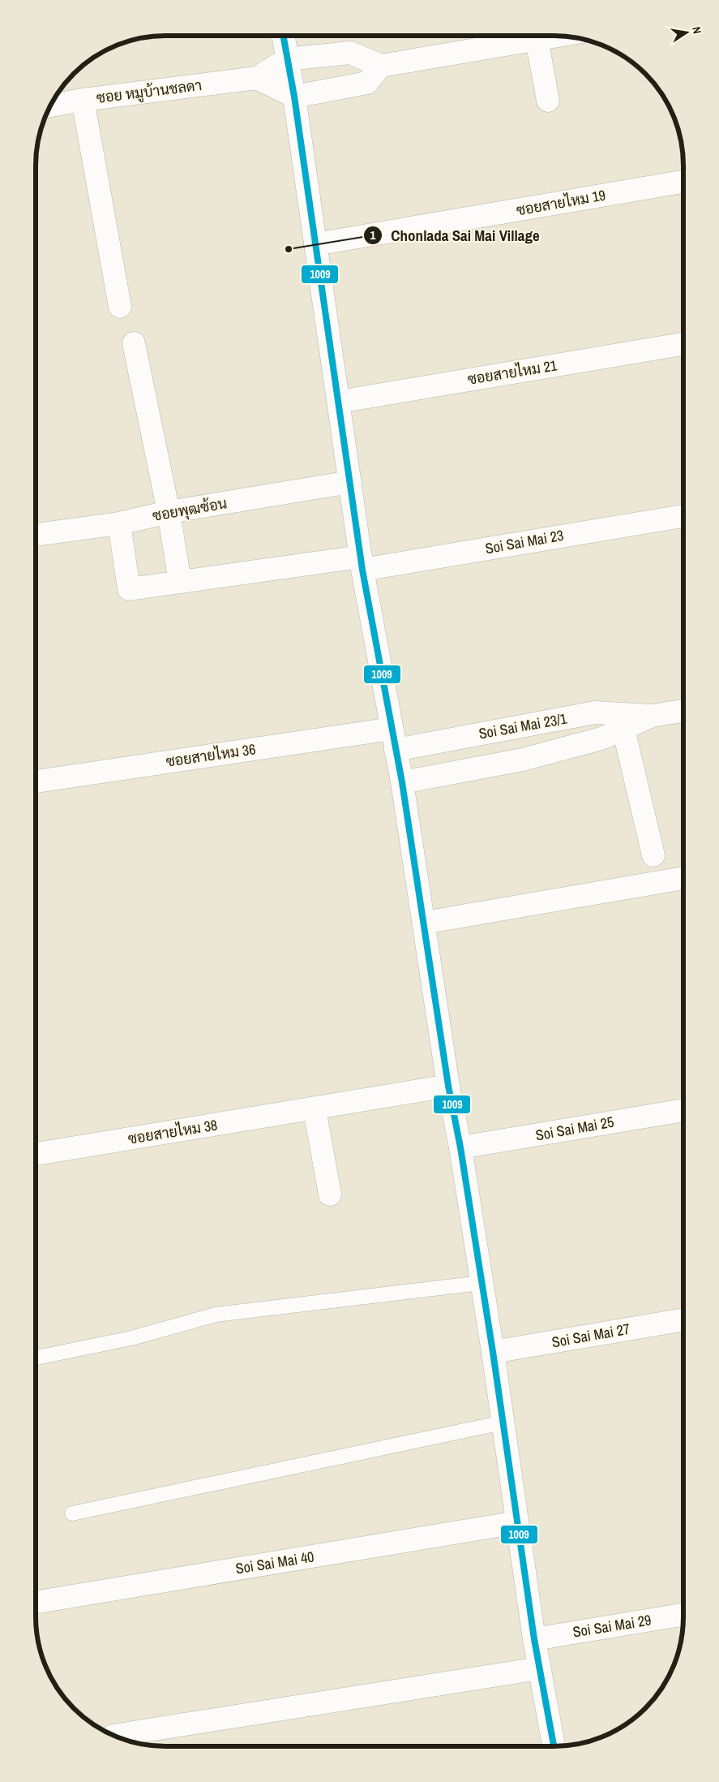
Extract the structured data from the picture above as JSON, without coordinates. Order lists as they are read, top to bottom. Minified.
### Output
{"streets":{"street":["ซอย หมูบ้านชลดา","ซอยสายไหม 19","ซอยสายไหม 21","ซอยพุฒซ้อน","Soi Sai Mai 23","Soi Sai Mai 23/1","ซอยสายไหม 36","Soi Sai Mai 25","ซอยสายไหม 38","Soi Sai Mai 27","Soi Sai Mai 40","Soi Sai Mai 29"]},"crossings":[["ซอยพุฒซ้อน","Soi Sai Mai 23"]],"places":["Chonlada Sai Mai Village"],"lines":["transit line 1009"],"north":"right"}
